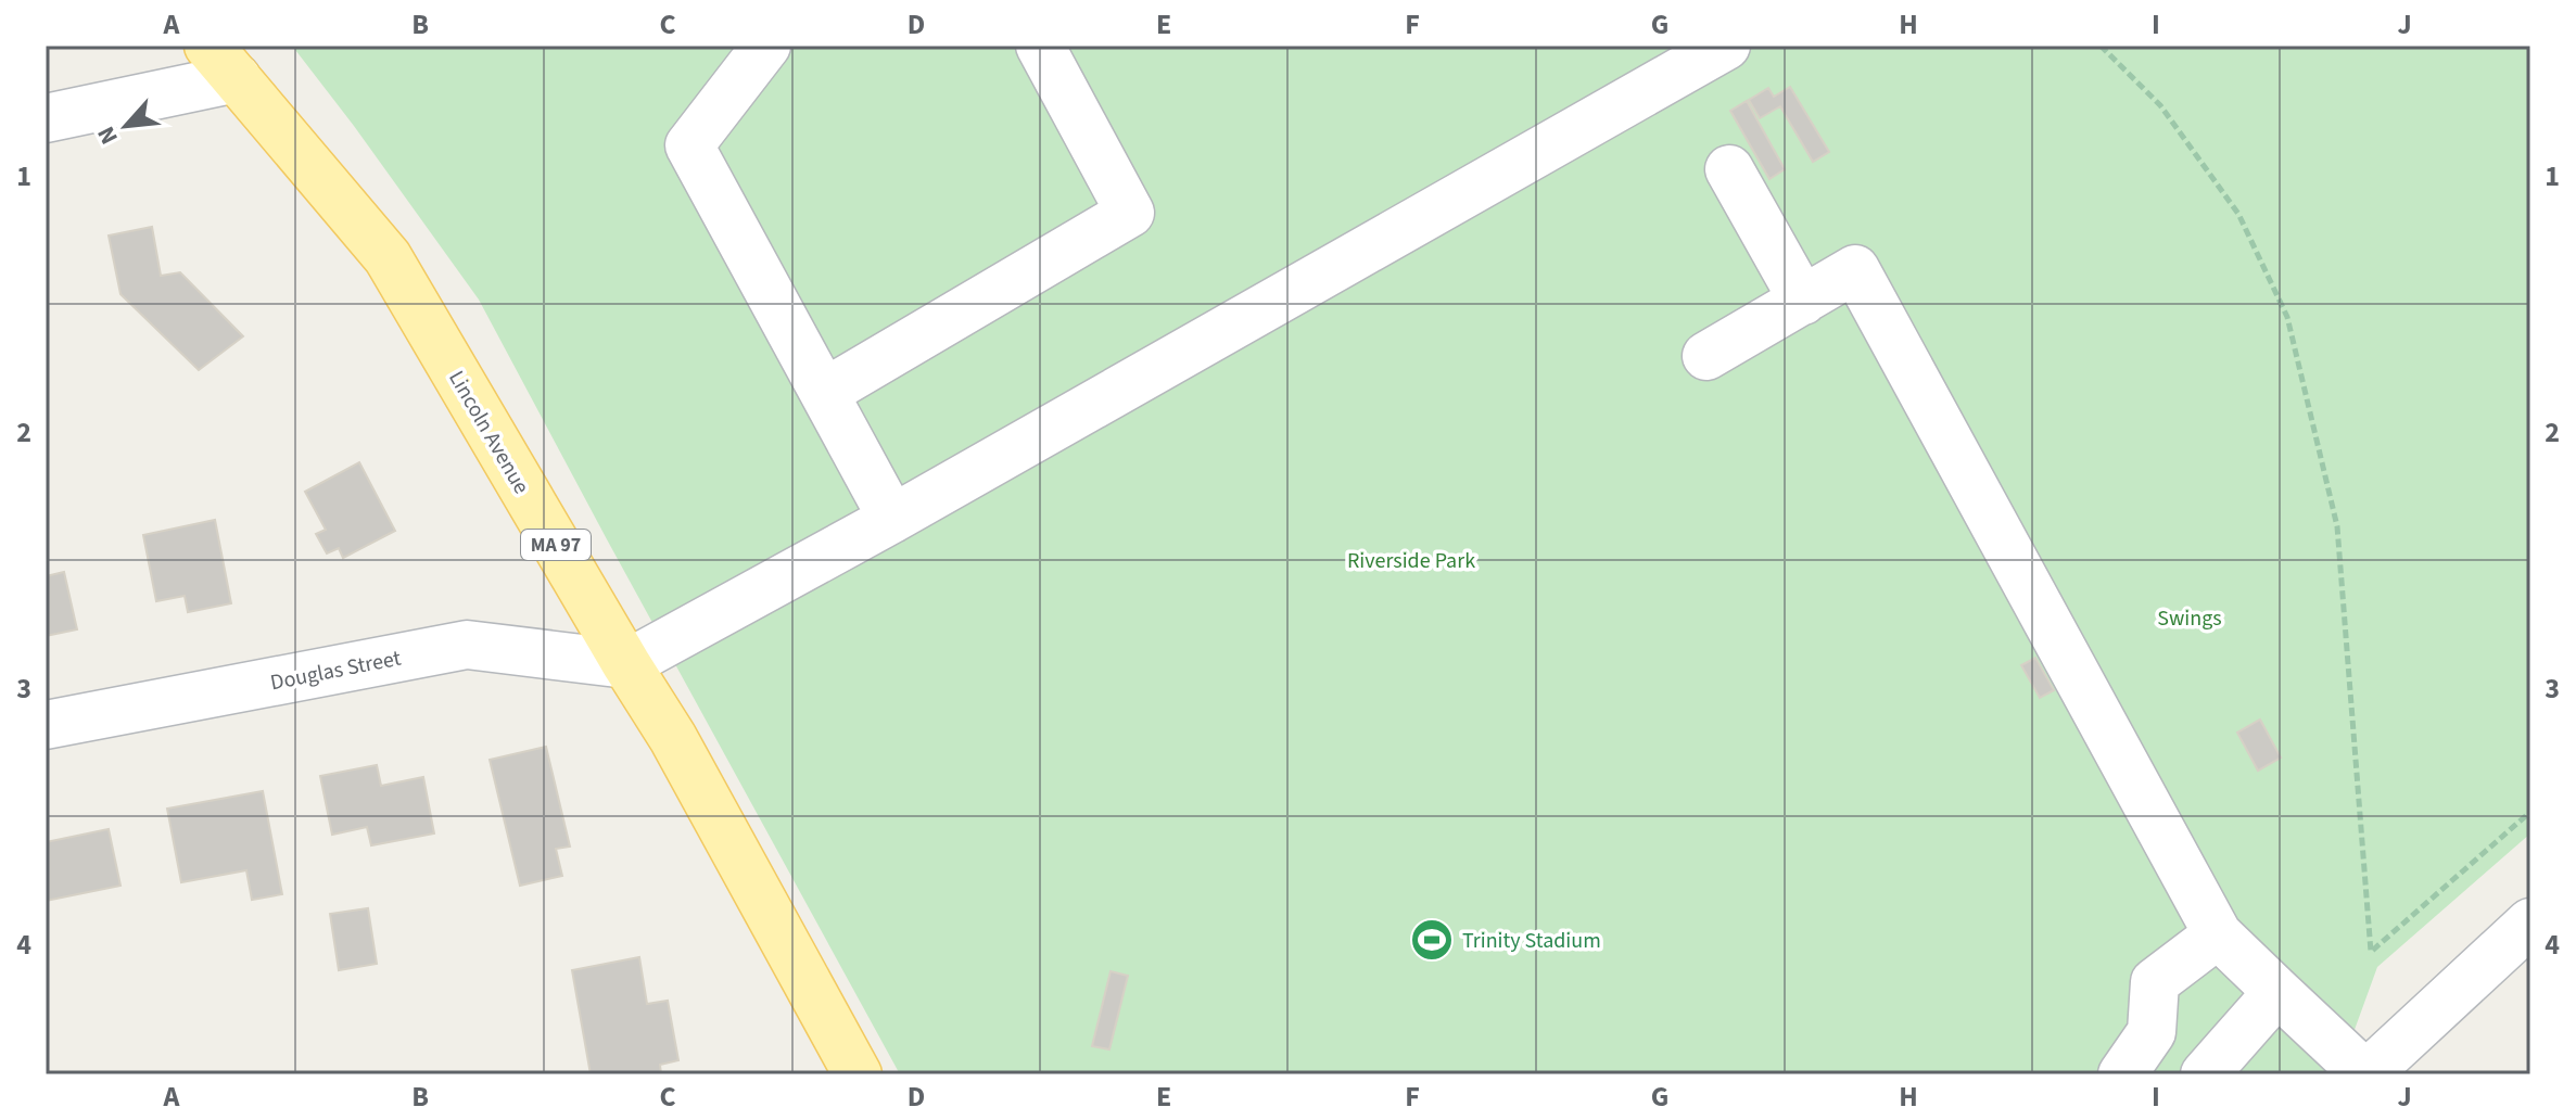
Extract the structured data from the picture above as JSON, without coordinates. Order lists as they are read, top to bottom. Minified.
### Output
{"streets":{"main road":["Lincoln Avenue","MA 97"],"street":["Douglas Street"]},"crossings":[["Lincoln Avenue","Douglas Street"]],"parks":["Riverside Park","Swings"],"places":{"sports":["Trinity Stadium"]},"north":"bottom left","grid":{"columns":["A","B","C","D","E","F","G","H","I","J"],"rows":["1","2","3","4"]}}
